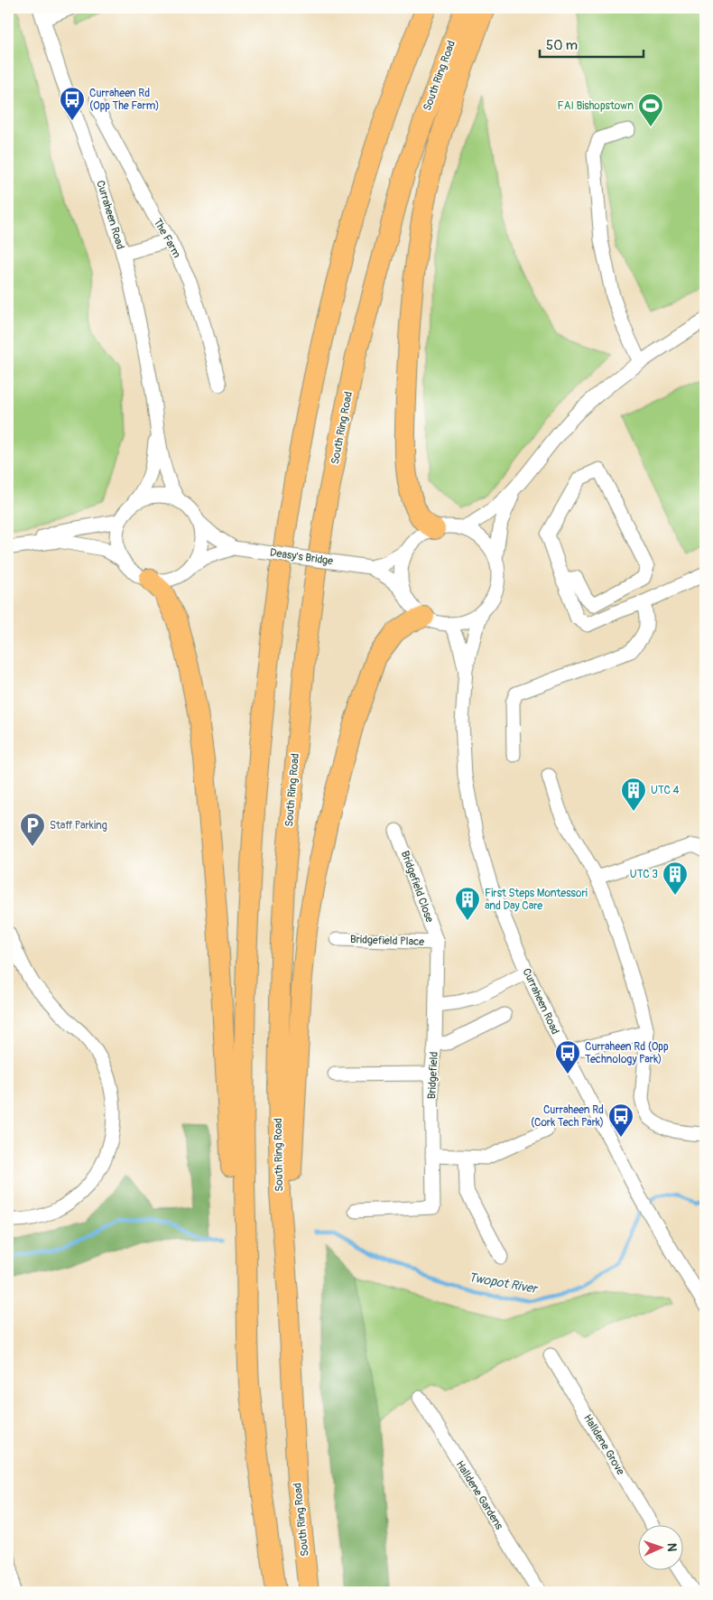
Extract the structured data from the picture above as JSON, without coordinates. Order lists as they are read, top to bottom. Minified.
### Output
{"streets":{"highway":["South Ring Road"],"street":["Curraheen Road","The Farm","Deasy's Bridge","Bridgefield Close","Bridgefield Place","Bridgefield","Halldene Grove","Halldene Gardens"]},"crossings":[["Curraheen Road","Deasy's Bridge"],["Bridgefield Close","Bridgefield Place"],["Bridgefield Close","Bridgefield"],["Bridgefield Place","Bridgefield"]],"water":["Twopot River"],"places":{"bus stop":["Curraheen Rd (Opp The Farm)","Curraheen Rd (Opp Technology Park)","Curraheen Rd (Cork Tech Park)"],"sports":["FAI Bishopstown"],"building":["UTC 4","UTC 3","First Steps Montessori and Day Care"],"parking":["Staff Parking"]},"scale_bar":"50 m","north":"right"}
